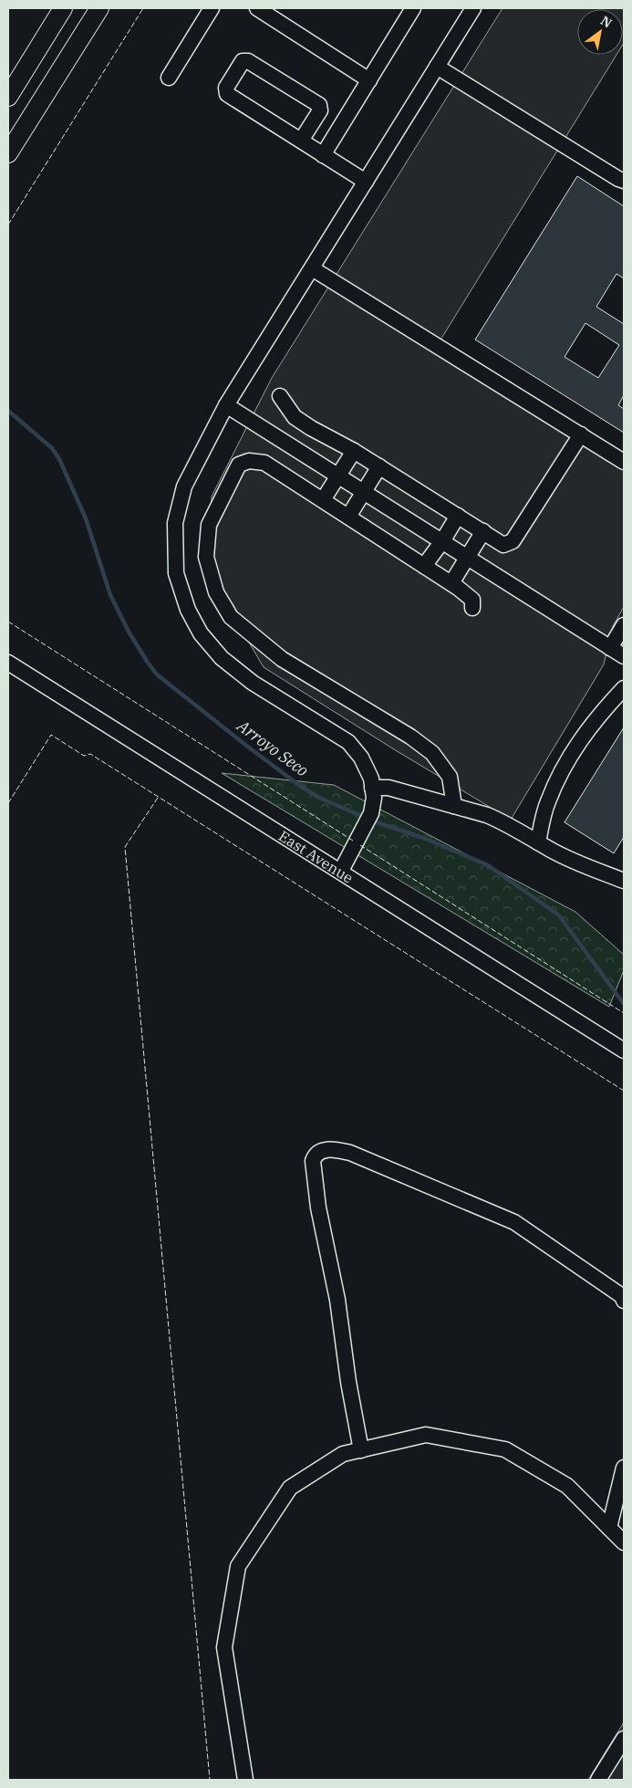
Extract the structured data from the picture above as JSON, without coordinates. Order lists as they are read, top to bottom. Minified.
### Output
{"streets":{"street":["East Avenue"]},"water":["Arroyo Seco"],"north":"top right"}
